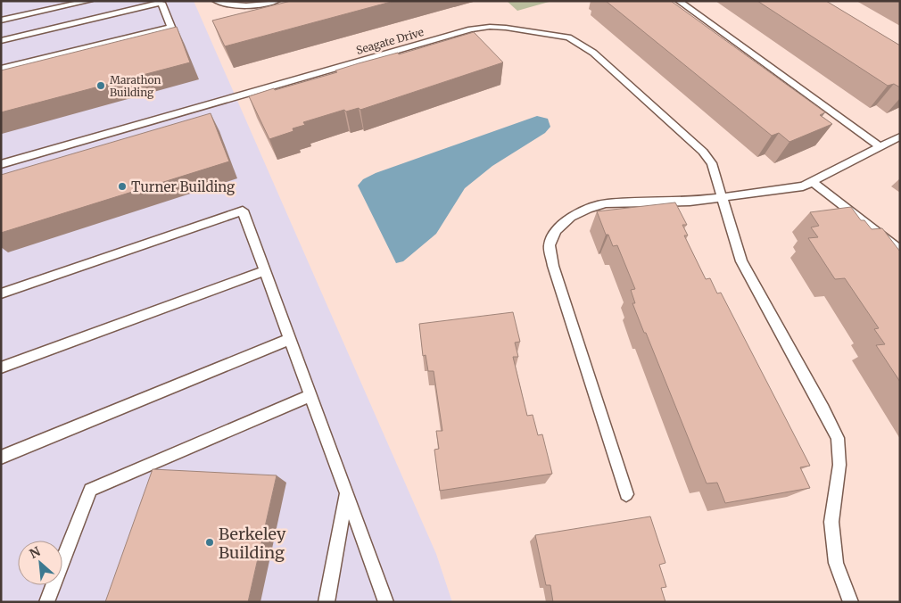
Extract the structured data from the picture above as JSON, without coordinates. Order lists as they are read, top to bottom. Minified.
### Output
{"streets":{"lane":["Seagate Drive"]},"places":["Marathon Building","Turner Building","Berkeley Building"],"north":"top left"}
